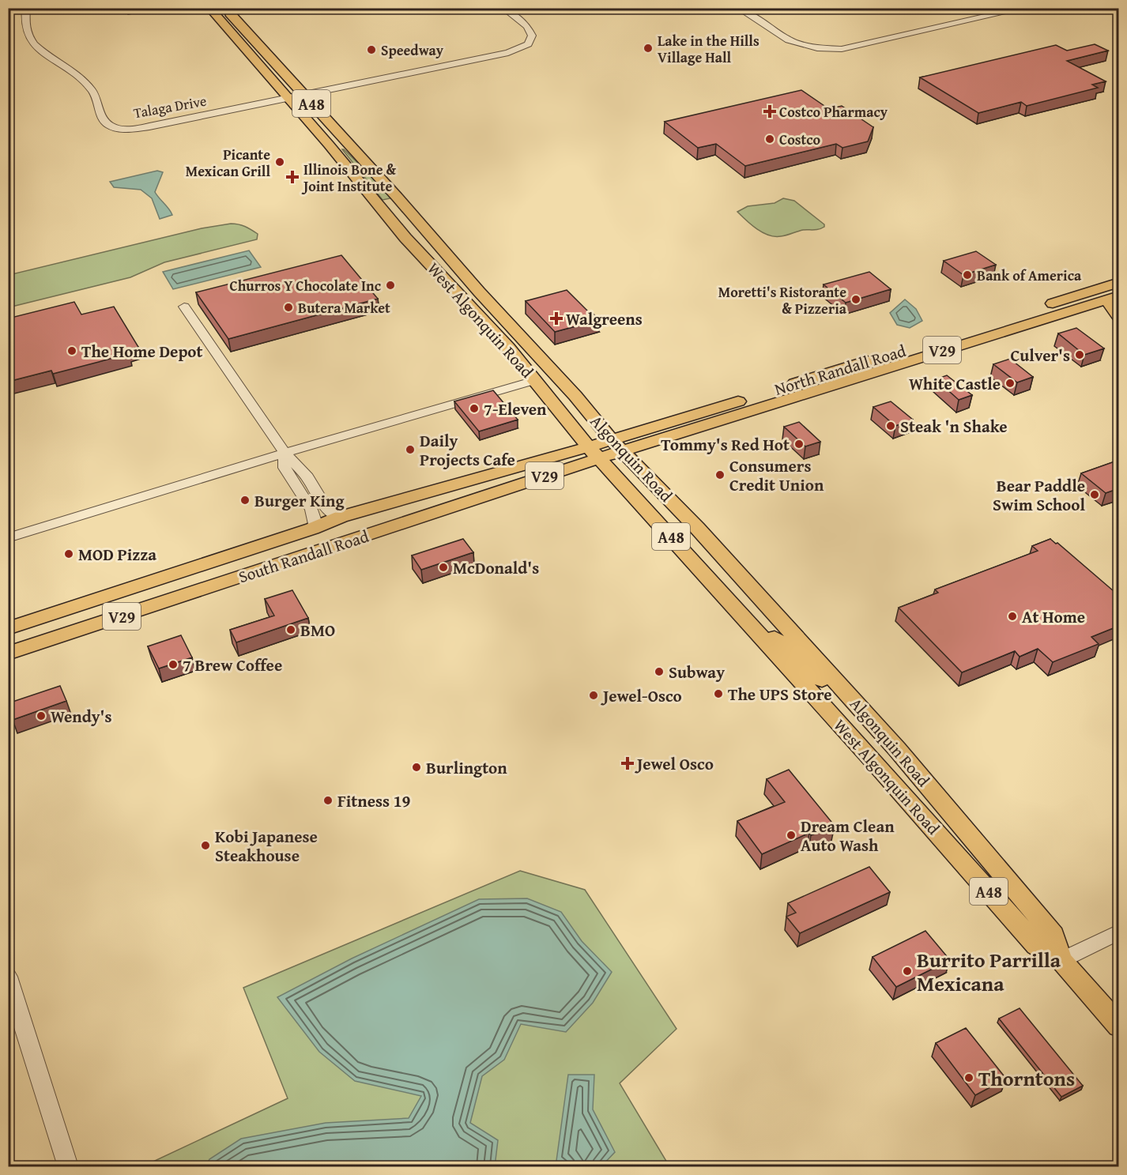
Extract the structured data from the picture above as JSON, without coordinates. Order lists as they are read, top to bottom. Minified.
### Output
{"streets":{"main road":["A48","West Algonquin Road","V29","North Randall Road","Algonquin Road","South Randall Road"],"street":["Talaga Drive"]},"crossings":[["Talaga Drive","West Algonquin Road"],["Talaga Drive","Algonquin Road"],["West Algonquin Road","North Randall Road"],["West Algonquin Road","Algonquin Road"],["West Algonquin Road","South Randall Road"],["North Randall Road","Algonquin Road"],["North Randall Road","South Randall Road"]],"places":{"other":["Lake in the Hills Village Hall","Speedway","Costco","Picante Mexican Grill","Bank of America","Churros Y Chocolate Inc","Moretti's Ristorante & Pizzeria","Butera Market","The Home Depot","Culver's","White Castle","7-Eleven","Steak 'n Shake","Tommy's Red Hot","Daily Projects Cafe","Consumers Credit Union","Bear Paddle Swim School","Burger King","MOD Pizza","McDonald's","At Home","BMO","7 Brew Coffee","Subway","The UPS Store","Jewel-Osco","Wendy's","Burlington","Fitness 19","Dream Clean Auto Wash","Kobi Japanese Steakhouse","Burrito Parrilla Mexicana","Thorntons"],"health":["Costco Pharmacy","Illinois Bone & Joint Institute","Walgreens","Jewel Osco"]}}
